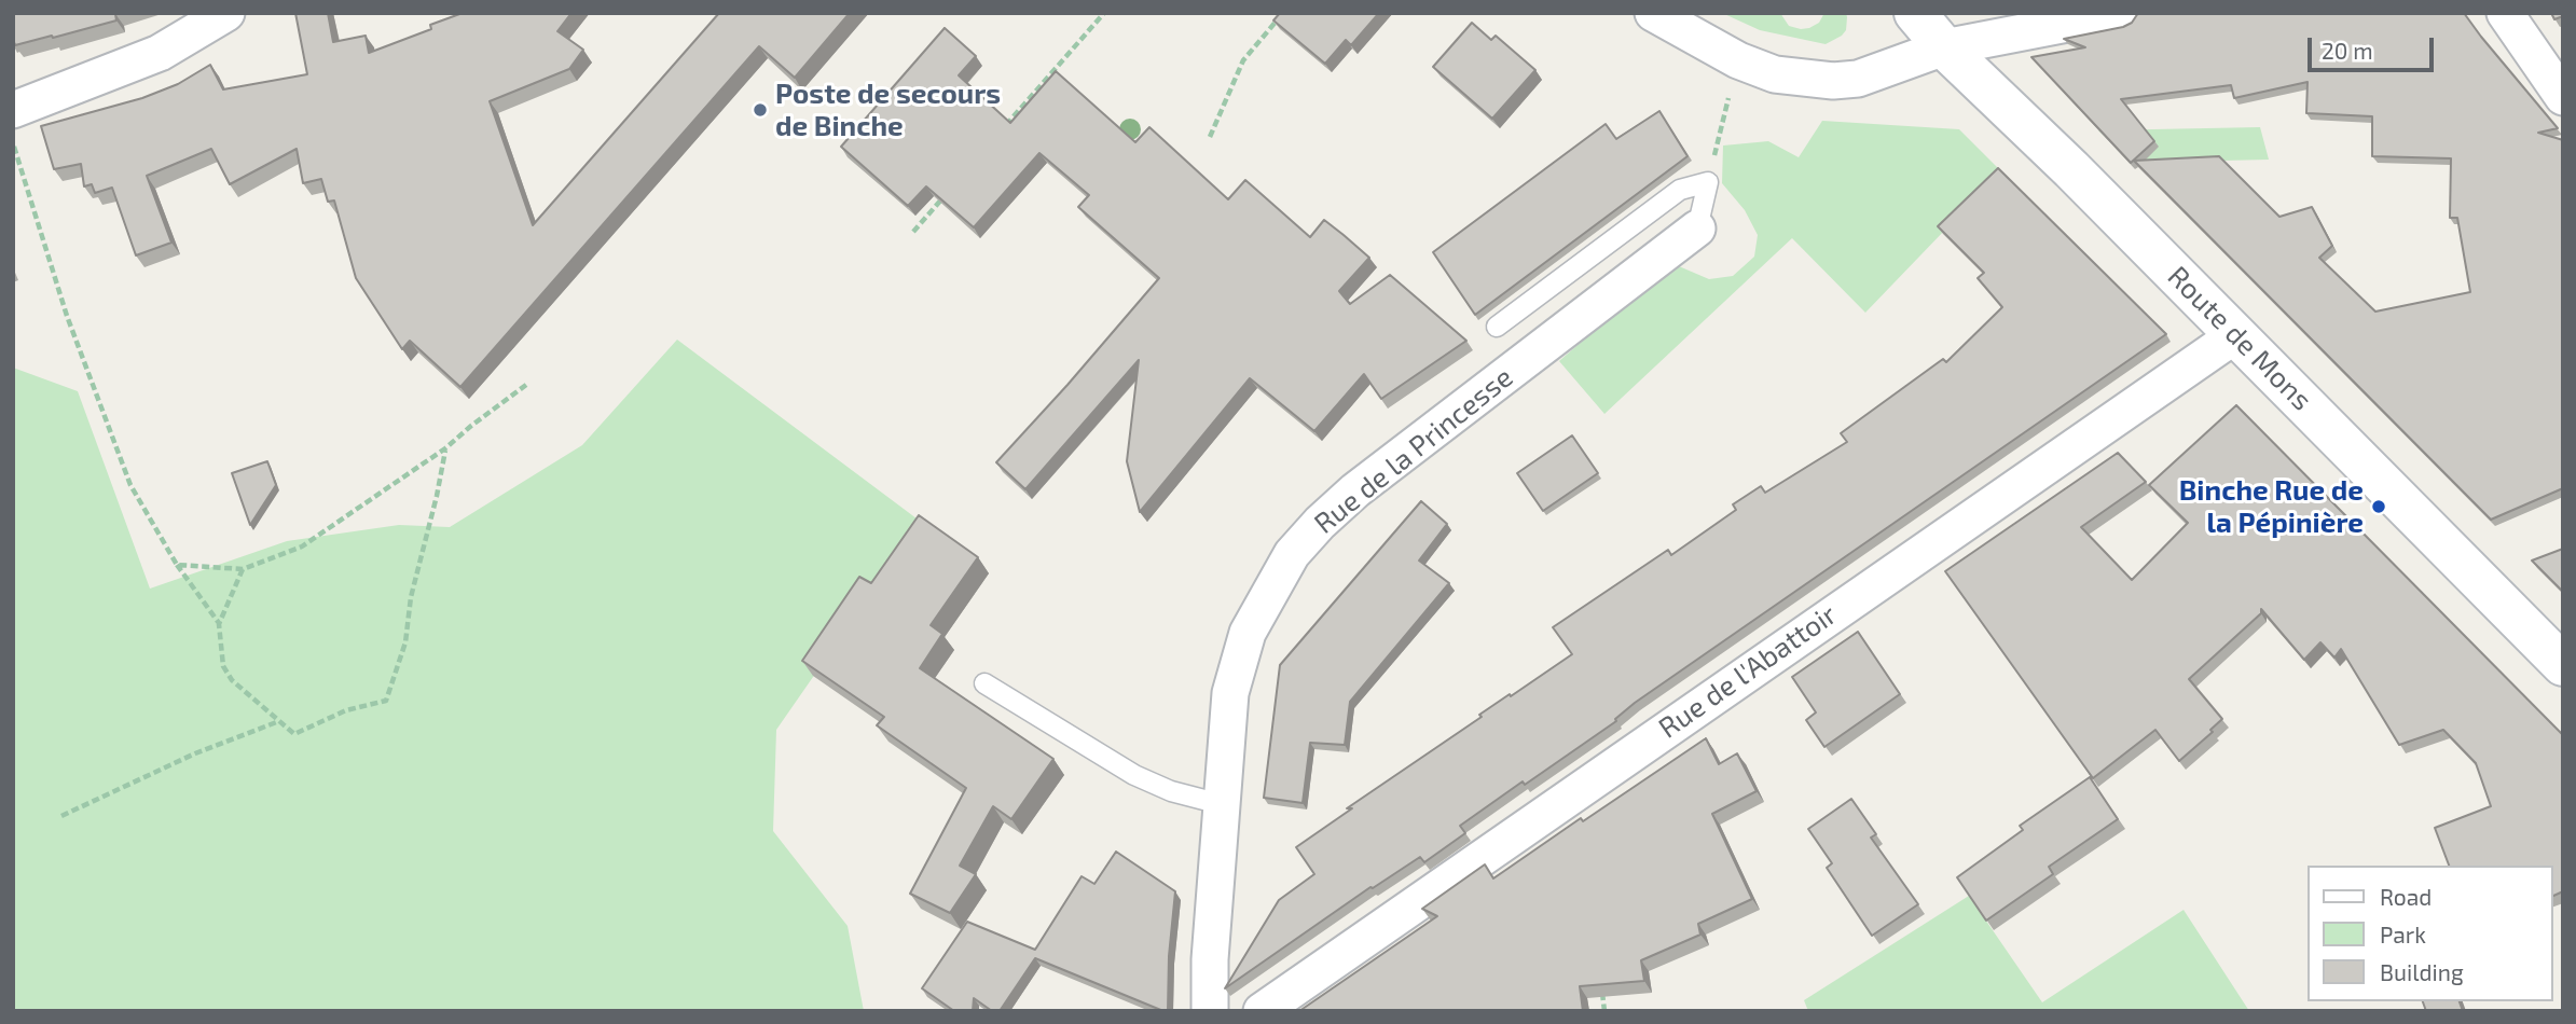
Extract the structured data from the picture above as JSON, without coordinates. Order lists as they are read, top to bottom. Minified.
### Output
{"streets":{"main road":["Route de Mons"],"street":["Rue de la Princesse","Rue de l'Abattoir"]},"crossings":[["Route de Mons","Rue de l'Abattoir"]],"places":["Poste de secours de Binche","Binche Rue de la Pépinière"],"legend":["Road","Park","Building"],"scale_bar":"20 m"}
